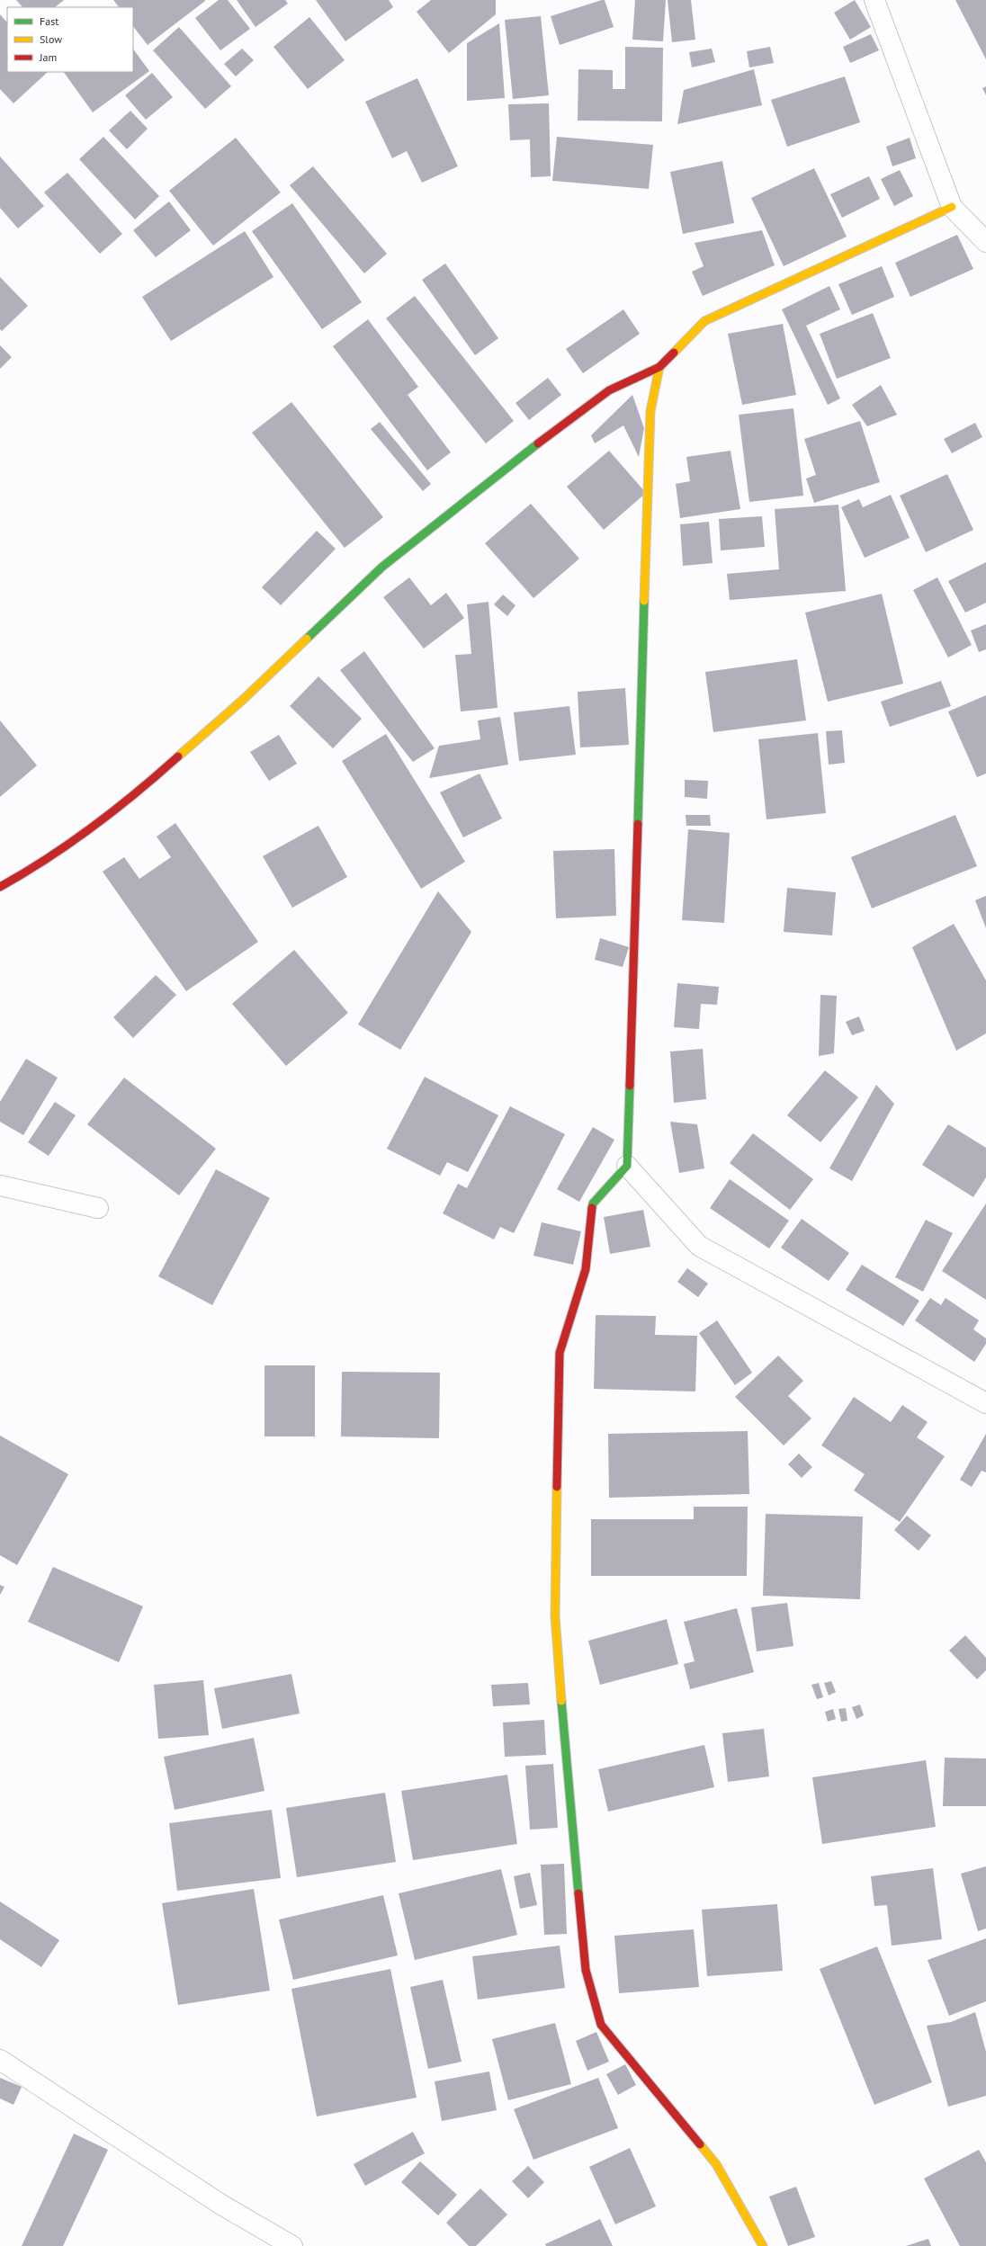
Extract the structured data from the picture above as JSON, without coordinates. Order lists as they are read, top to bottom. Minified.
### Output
{"legend":["Fast","Slow","Jam"]}
